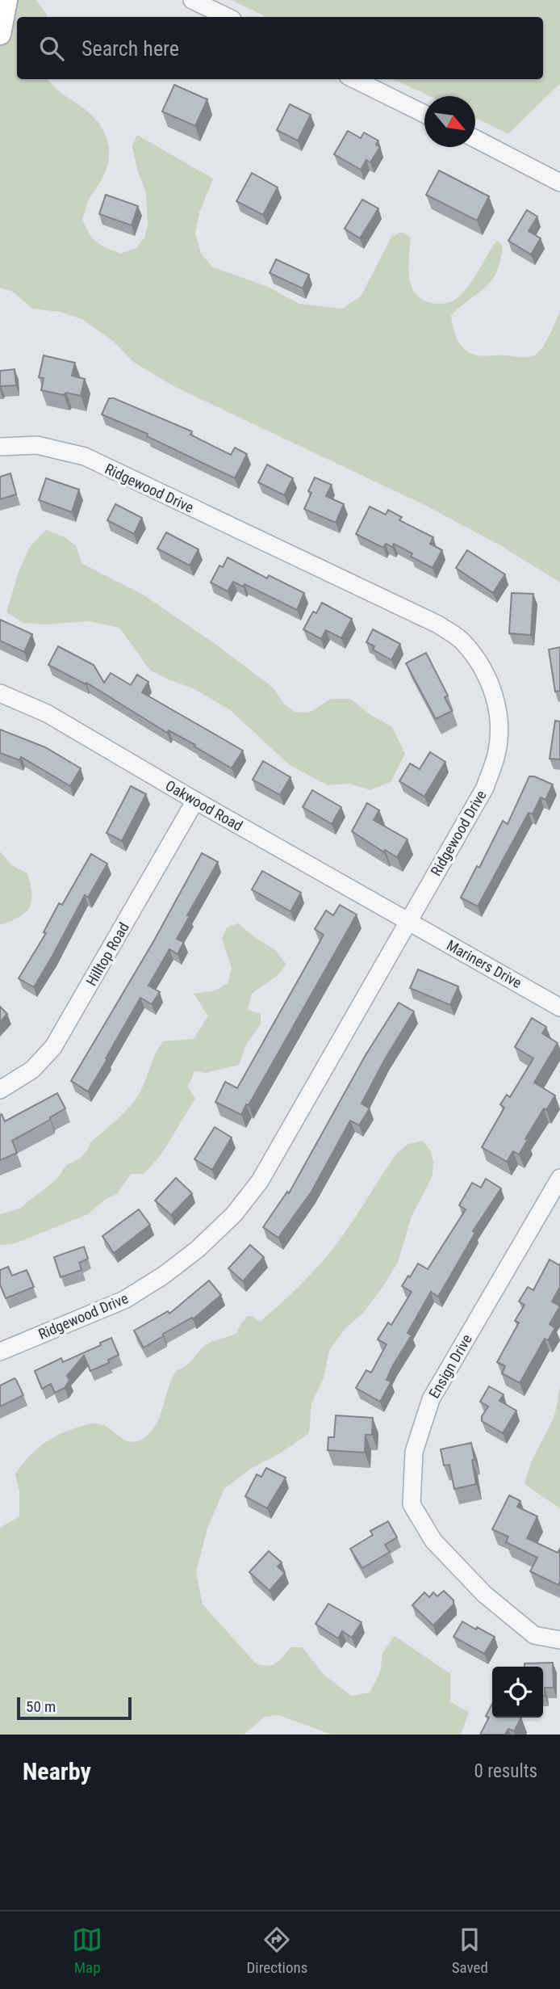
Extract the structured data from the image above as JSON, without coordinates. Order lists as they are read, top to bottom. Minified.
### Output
{"streets":{"street":["Ridgewood Drive","Oakwood Road","Hilltop Road","Mariners Drive","Ensign Drive"]},"crossings":[["Ridgewood Drive","Oakwood Road"],["Ridgewood Drive","Mariners Drive"],["Oakwood Road","Hilltop Road"],["Oakwood Road","Mariners Drive"]],"scale_bar":"50 m","north":"bottom right","page":{"search":"Search here","scale":"50 m","heading":["Nearby","0 results"],"nav":["Map","Directions","Saved"]}}
